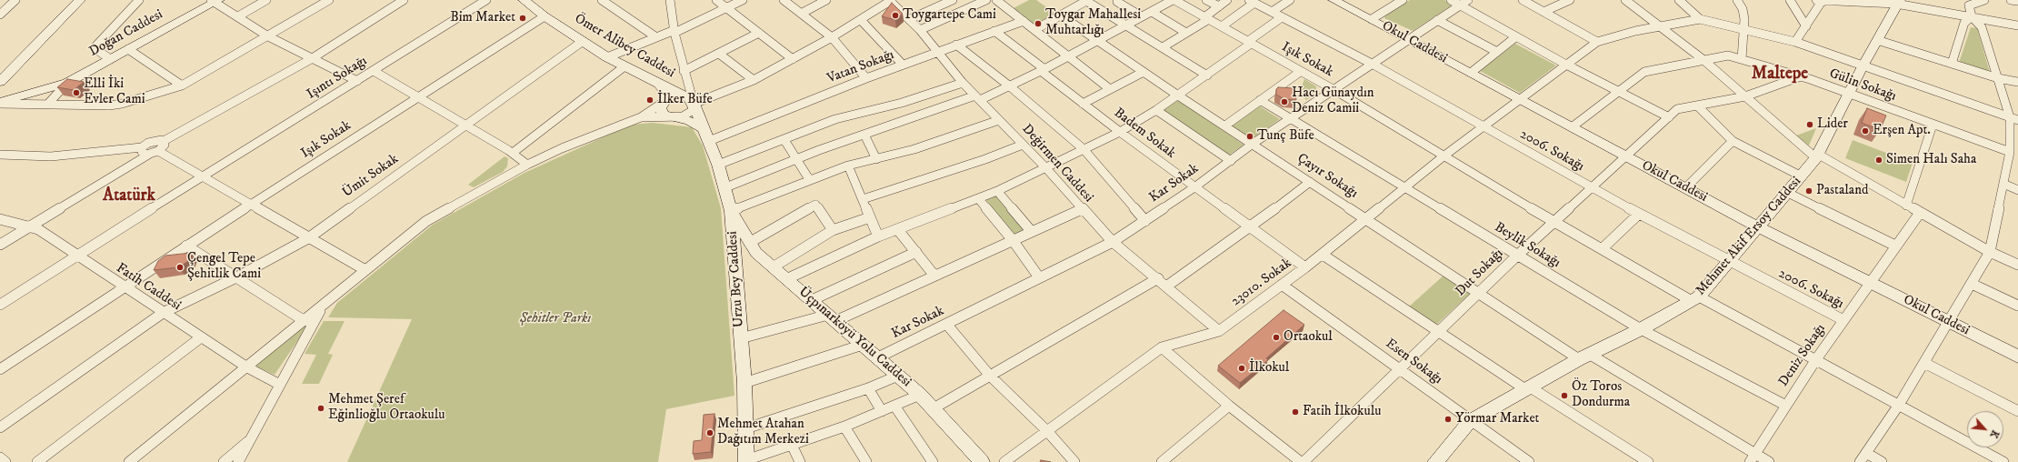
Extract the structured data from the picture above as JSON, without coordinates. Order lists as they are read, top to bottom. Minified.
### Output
{"streets":{"main road":["Doğan Caddesi","Okul Caddesi","Ömer Alibey Caddesi","Mehmet Akif Ersoy Caddesi","Urzu Bey Caddesi","Üçpınarköyü Yolu Caddesi"],"street":["Işık Sokak","Vatan Sokağı","Işıntı Sokağı","Gülin Sokağı","Badem Sokak","2006. Sokağı","Değirmen Caddesi","Ümit Sokak","Çayır Sokağı","Kar Sokak","Beylik Sokağı","Dut Sokağı","23010. Sokak","Fatih Caddesi","Deniz Sokağı","Esen Sokağı"]},"crossings":[["Okul Caddesi","Gülin Sokağı"],["Okul Caddesi","Kar Sokak"],["Okul Caddesi","Mehmet Akif Ersoy Caddesi"],["Okul Caddesi","Dut Sokağı"],["Okul Caddesi","23010. Sokak"],["Okul Caddesi","Deniz Sokağı"],["Ömer Alibey Caddesi","Işık Sokak"],["Ömer Alibey Caddesi","Ümit Sokak"],["Ömer Alibey Caddesi","Urzu Bey Caddesi"],["Işık Sokak","Kar Sokak"],["Işık Sokak","Mehmet Akif Ersoy Caddesi"],["Işık Sokak","Dut Sokağı"],["Işık Sokak","23010. Sokak"],["Işık Sokak","Fatih Caddesi"],["Işık Sokak","Deniz Sokağı"],["Vatan Sokağı","Badem Sokak"],["Vatan Sokağı","Değirmen Caddesi"],["Vatan Sokağı","Urzu Bey Caddesi"],["Işıntı Sokağı","Fatih Caddesi"],["Gülin Sokağı","Mehmet Akif Ersoy Caddesi"],["Gülin Sokağı","Dut Sokağı"],["Badem Sokak","Kar Sokak"],["Badem Sokak","23010. Sokak"],["2006. Sokağı","Kar Sokak"],["2006. Sokağı","Mehmet Akif Ersoy Caddesi"],["2006. Sokağı","Dut Sokağı"],["2006. Sokağı","23010. Sokak"],["2006. Sokağı","Deniz Sokağı"],["Değirmen Caddesi","Kar Sokak"],["Değirmen Caddesi","23010. Sokak"],["Ümit Sokak","Fatih Caddesi"],["Çayır Sokağı","Kar Sokak"],["Çayır Sokağı","Mehmet Akif Ersoy Caddesi"],["Çayır Sokağı","Dut Sokağı"],["Çayır Sokağı","23010. Sokak"],["Çayır Sokağı","Deniz Sokağı"],["Kar Sokak","Beylik Sokağı"],["Kar Sokak","Üçpınarköyü Yolu Caddesi"],["Mehmet Akif Ersoy Caddesi","Beylik Sokağı"],["Mehmet Akif Ersoy Caddesi","Esen Sokağı"],["Beylik Sokağı","Dut Sokağı"],["Beylik Sokağı","23010. Sokak"],["Beylik Sokağı","Deniz Sokağı"],["Dut Sokağı","Esen Sokağı"],["Urzu Bey Caddesi","Üçpınarköyü Yolu Caddesi"],["23010. Sokak","Esen Sokağı"]],"districts":["Maltepe","Atatürk"],"parks":["Şehitler Parkı"],"places":["Toygartepe Cami","Bim Market","Toygar Mahallesi Muhtarlığı","Elli İki Evler Cami","İlker Büfe","Hacı Günaydın Deniz Camii","Lider","Erşen Apt.","Tunç Büfe","Simen Halı Saha","Pastaland","Çengel Tepe Şehitlik Cami","Ortaokul","İlkokul","Öz Toros Dondurma","Mehmet Şeref Eğinlioğlu Ortaokulu","Fatih İlkokulu","Yörmar Market","Mehmet Atahan Dağıtım Merkezi"],"north":"bottom right"}
